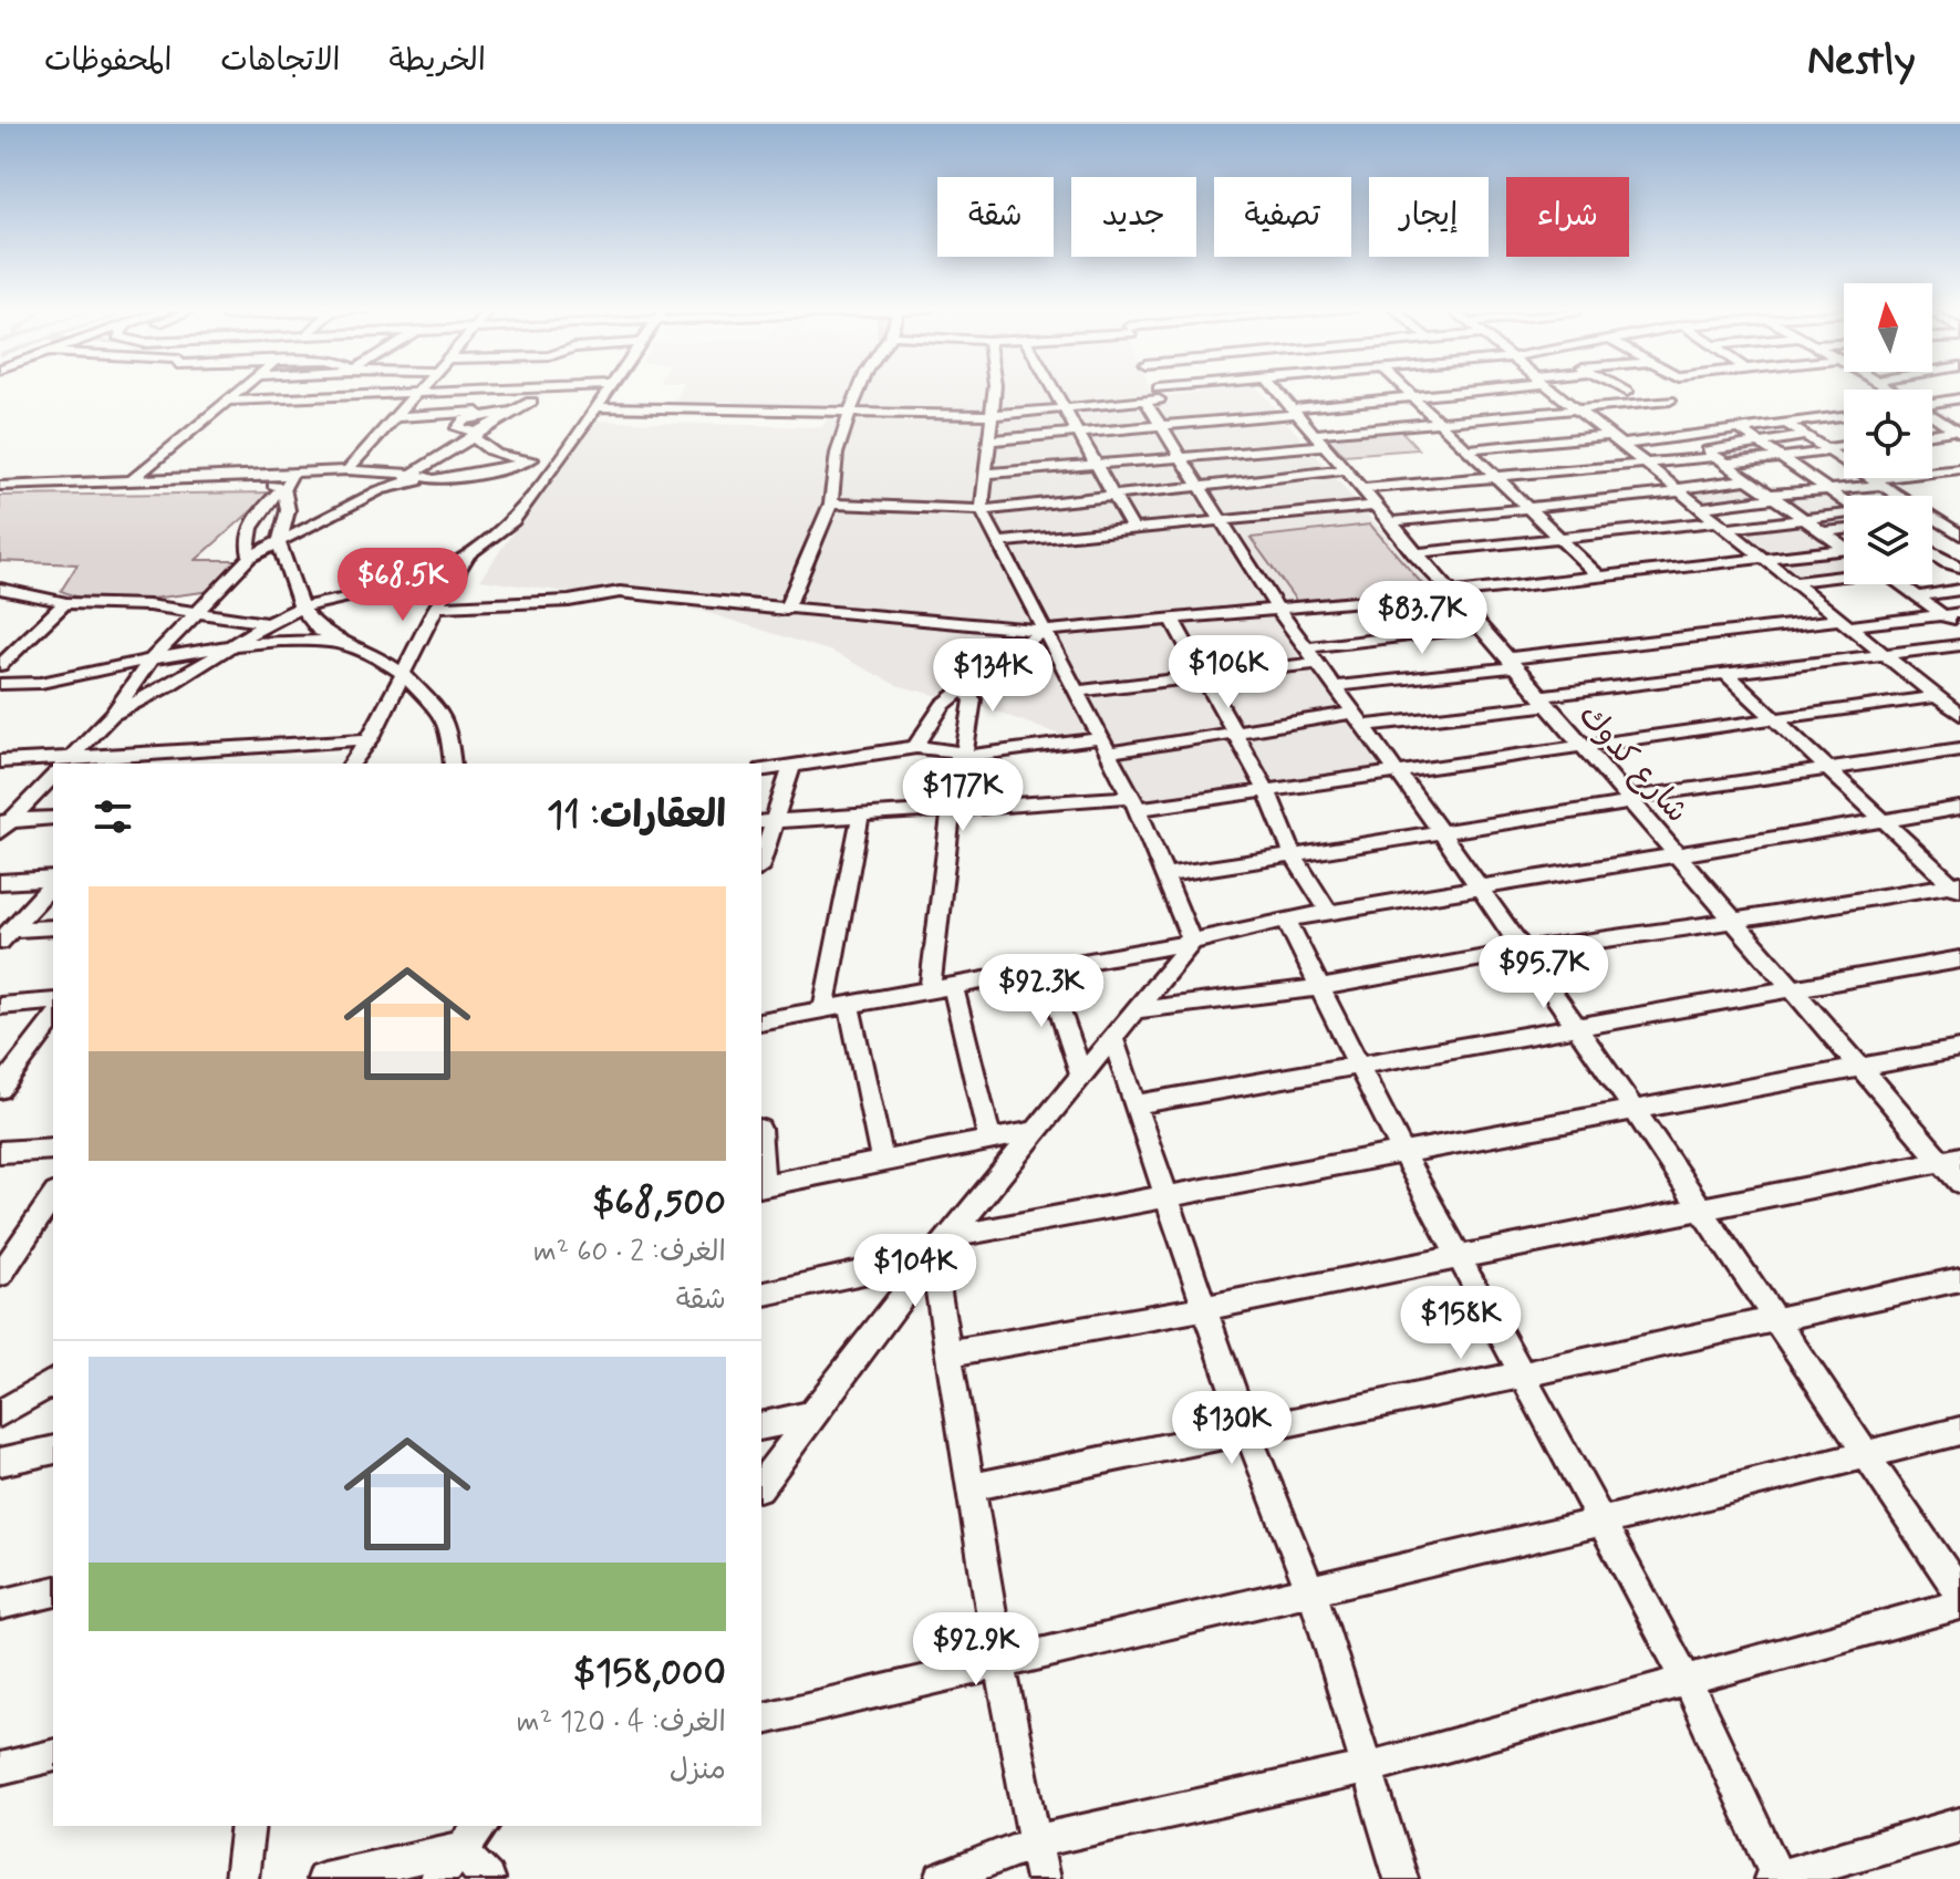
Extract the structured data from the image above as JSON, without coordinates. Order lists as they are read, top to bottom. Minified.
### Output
{"streets":{"street":["شارع كدوك"]},"north":"top","page":{"header":"Nestly","nav":["الخريطة","الاتجاهات","المحفوظات"],"chip":["شراء","إيجار","تصفية","جديد","شقة"],"price":["$68.5K","$83.7K","$106K","$134K","$177K","$95.7K","$92.3K","$104K","$158K","$130K","$92.9K"],"heading":"العقارات: 11","list":[{"name":"$68,500","note":"الغرف: 2 · 60 m² · شقة"},{"name":"$158,000","note":"الغرف: 4 · 120 m² · منزل"}]}}
